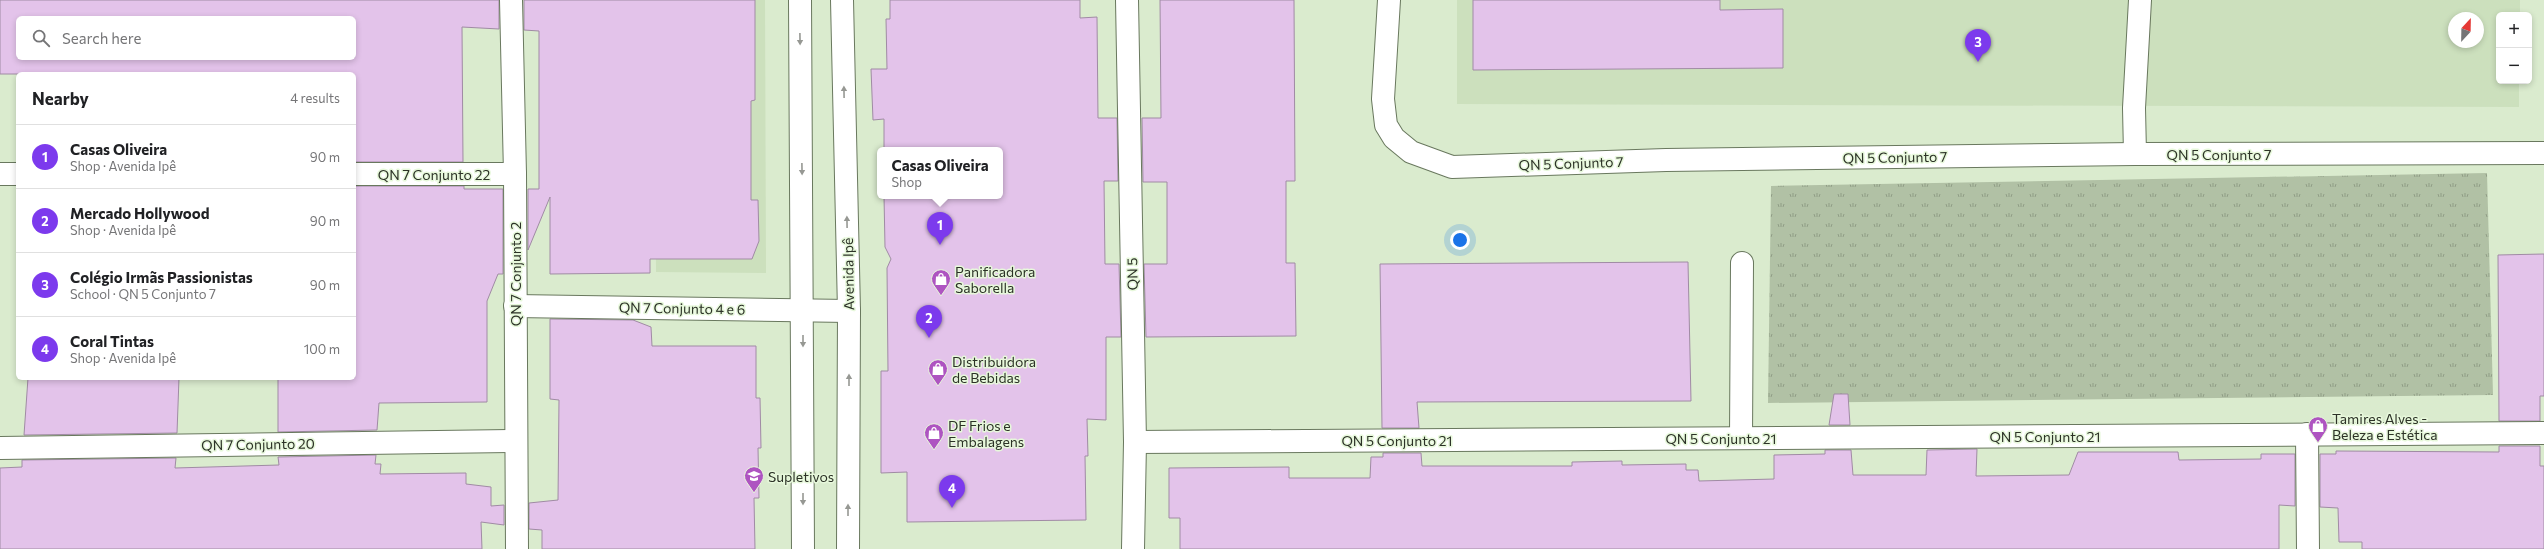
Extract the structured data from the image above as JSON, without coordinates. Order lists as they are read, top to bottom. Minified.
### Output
{"streets":{"street":["QN 5 Conjunto 7","QN 7 Conjunto 22","QN 7 Conjunto 2","Avenida Ipê","QN 5","QN 7 Conjunto 4 e 6","QN 5 Conjunto 21","QN 7 Conjunto 20"]},"crossings":[["QN 7 Conjunto 22","QN 7 Conjunto 2"],["QN 7 Conjunto 2","QN 7 Conjunto 4 e 6"],["QN 7 Conjunto 2","QN 7 Conjunto 20"],["Avenida Ipê","QN 7 Conjunto 4 e 6"],["QN 5","QN 5 Conjunto 21"]],"places":{"shop":["Panificadora Saborella","Distribuidora de Bebidas","Tamires Alves - Beleza e Estética","DF Frios e Embalagens"],"school or university":["Supletivos"]},"north":"top","page":{"map_buttons":["+","−"],"search":"Search here","pins":["3","1","2","4"],"heading":["Nearby","4 results"],"list":[{"mark":"1","name":"Casas Oliveira","note":"Shop · Avenida Ipê","value":"90 m"},{"mark":"2","name":"Mercado Hollywood","note":"Shop · Avenida Ipê","value":"90 m"},{"mark":"3","name":"Colégio Irmãs Passionistas","note":"School · QN 5 Conjunto 7","value":"90 m"},{"mark":"4","name":"Coral Tintas","note":"Shop · Avenida Ipê","value":"100 m"}],"popup":["Casas Oliveira","Shop"]}}
